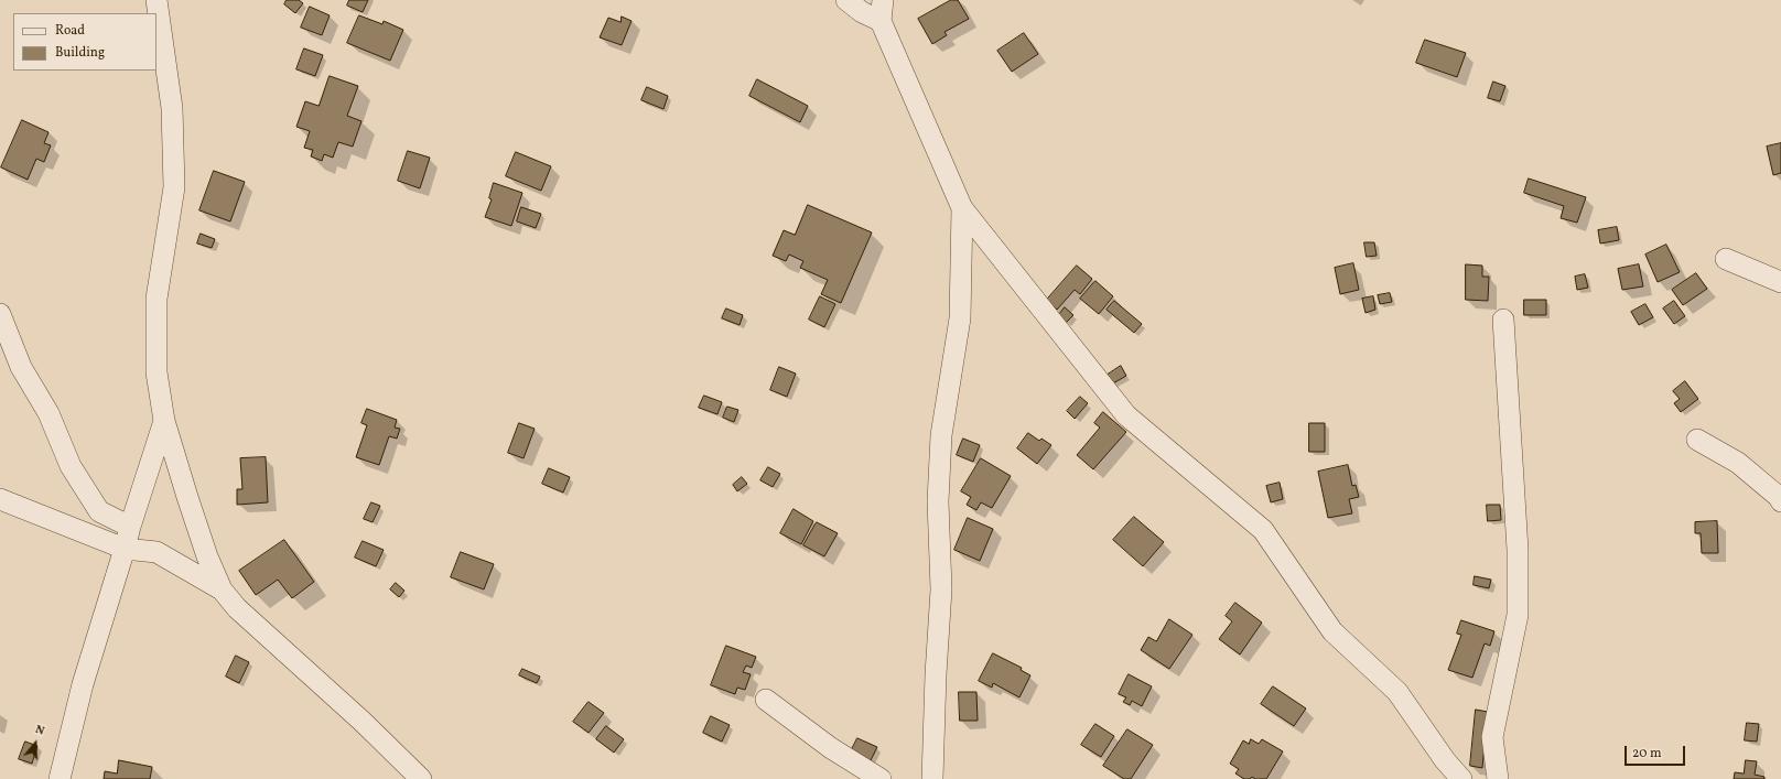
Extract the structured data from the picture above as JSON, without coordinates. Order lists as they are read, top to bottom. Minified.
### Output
{"legend":["Road","Building"],"scale_bar":"20 m","north":"top"}
